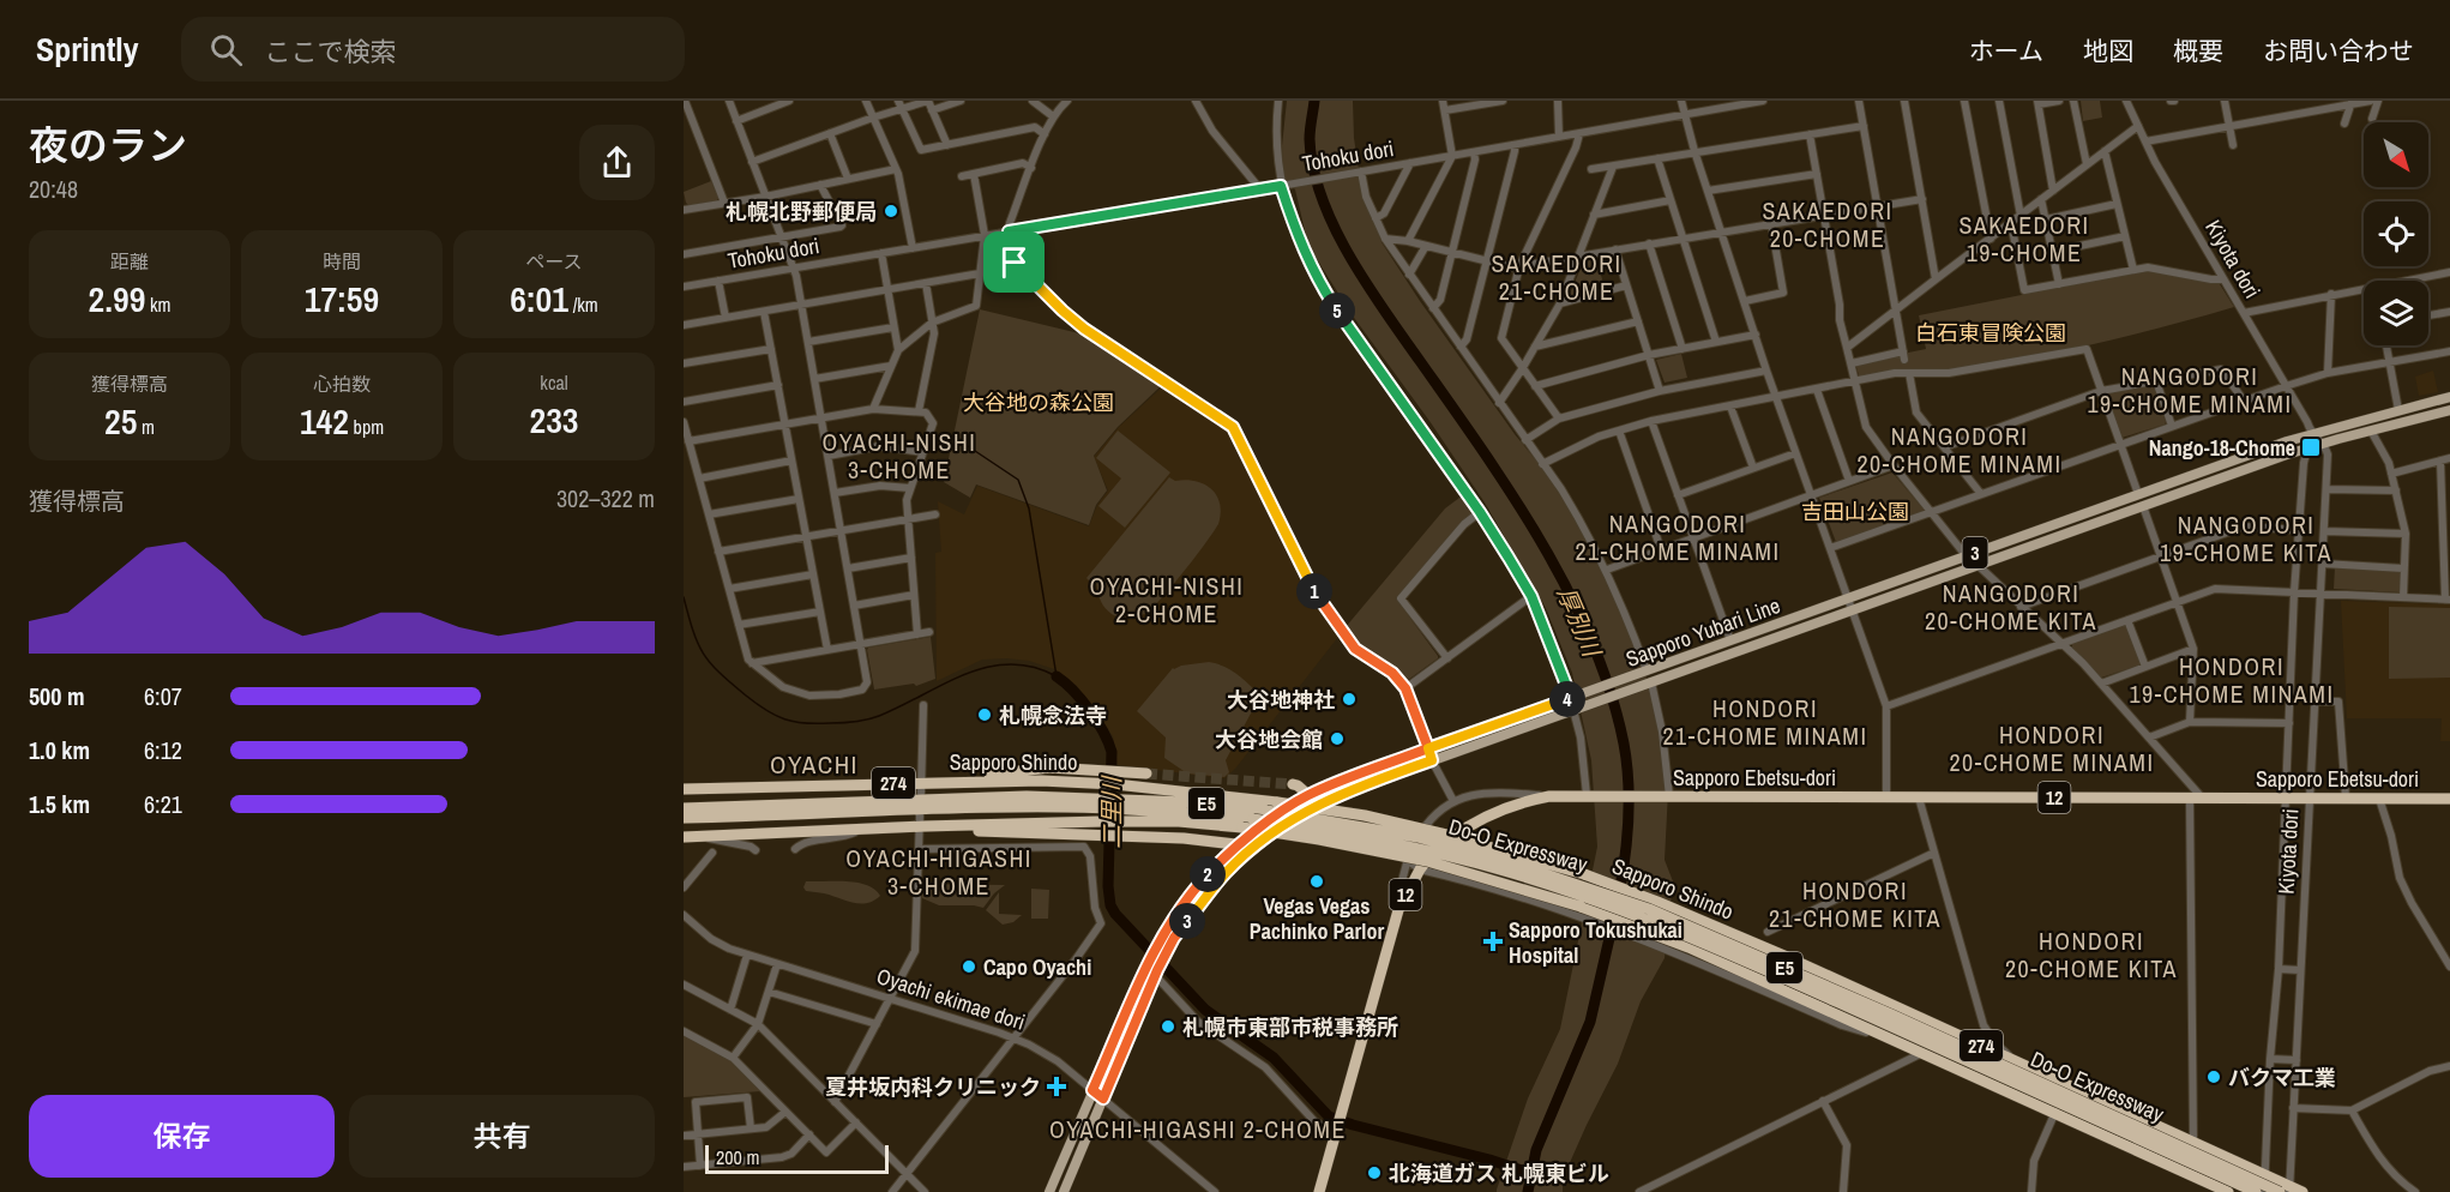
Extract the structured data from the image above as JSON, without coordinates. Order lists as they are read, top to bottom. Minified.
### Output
{"streets":{"highway":["Sapporo Shindo","Sapporo Ebetsu-dori","274","12","E5","Do-O Expressway"],"main road":["3","Sapporo Yubari Line"],"street":["Tohoku dori","Kiyota dori","Oyachi ekimae dori"]},"crossings":[["Kiyota dori","Sapporo Yubari Line"],["Kiyota dori","Sapporo Shindo"],["Kiyota dori","Sapporo Ebetsu-dori"],["Kiyota dori","Do-O Expressway"],["Sapporo Yubari Line","Oyachi ekimae dori"],["Sapporo Shindo","274"],["Sapporo Shindo","Do-O Expressway"]],"districts":["SAKAEDORI 20-CHOME","SAKAEDORI 19-CHOME","SAKAEDORI 21-CHOME","NANGODORI 19-CHOME MINAMI","NANGODORI 20-CHOME MINAMI","OYACHI-NISHI 3-CHOME","NANGODORI 21-CHOME MINAMI","NANGODORI 19-CHOME KITA","OYACHI-NISHI 2-CHOME","NANGODORI 20-CHOME KITA","HONDORI 19-CHOME MINAMI","HONDORI 21-CHOME MINAMI","HONDORI 20-CHOME MINAMI","OYACHI","OYACHI-HIGASHI 3-CHOME","HONDORI 21-CHOME KITA","HONDORI 20-CHOME KITA","OYACHI-HIGASHI 2-CHOME"],"water":["厚別川","二里川"],"parks":["白石東冒険公園","大谷地の森公園","吉田山公園"],"places":{"other":["札幌北野郵便局","大谷地神社","札幌念法寺","大谷地会館","Vegas Vegas Pachinko Parlor","Capo Oyachi","札幌市東部市税事務所","バクマ工業","北海道ガス 札幌東ビル"],"transit":["Nango-18-Chome"],"health":["Sapporo Tokushukai Hospital","夏井坂内科クリニック"]},"scale_bar":"200 m","north":"bottom right","page":{"header":"Sprintly","search":"ここで検索","nav":["ホーム","地図","概要","お問い合わせ"],"heading":["夜のラン","20:48"],"stats":[["距離","2.99 km"],["時間","17:59"],["ペース","6:01 /km"],["獲得標高","25 m"],["心拍数","142 bpm"],["kcal","233"]],"pins":["5","1","4","2","3"],"chart":["獲得標高","302–322 m"],"list":[{"name":"500 m","note":"6:07"},{"name":"1.0 km","note":"6:12"},{"name":"1.5 km","note":"6:21"}],"buttons":["保存","共有"],"scale":"200 m"}}
